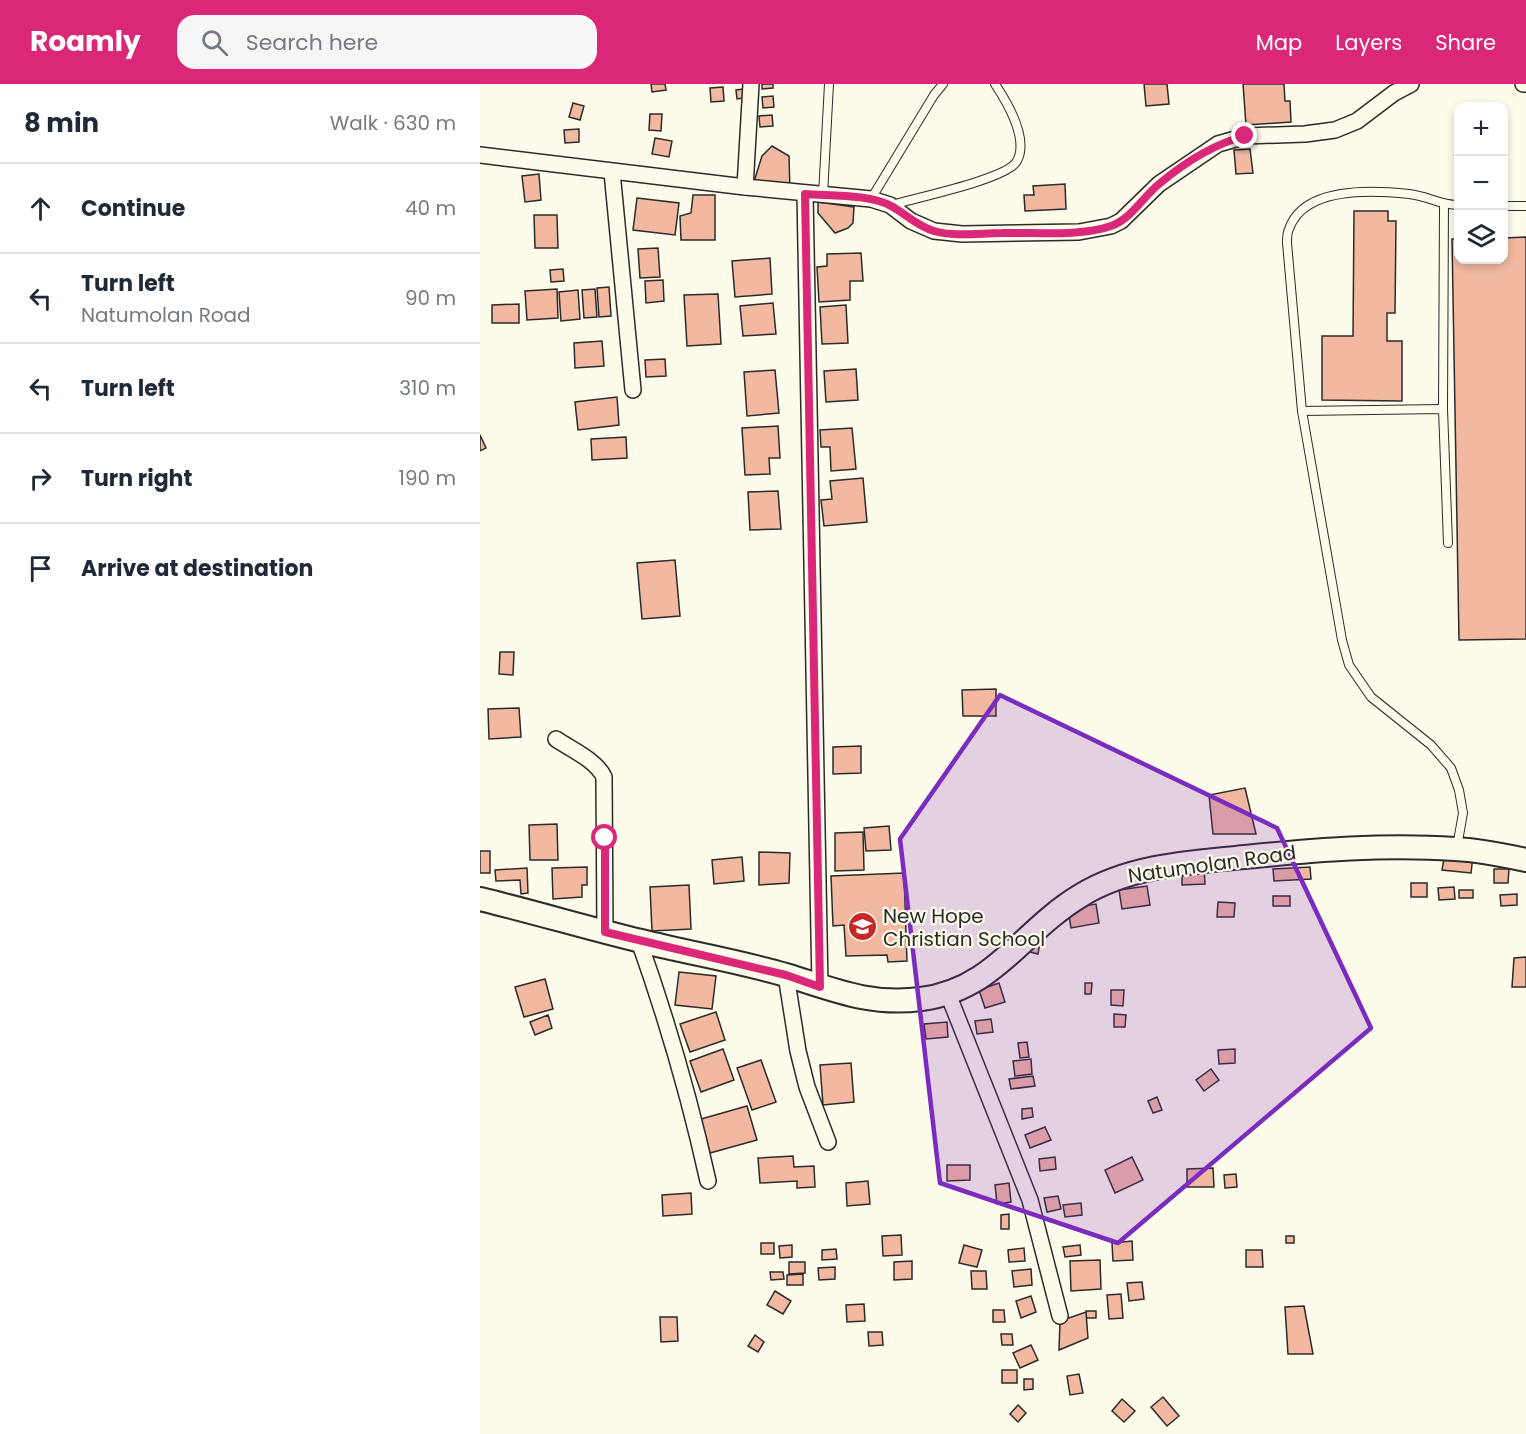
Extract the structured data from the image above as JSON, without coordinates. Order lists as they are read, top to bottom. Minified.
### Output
{"streets":{"street":["Natumolan Road"]},"places":{"school or university":["New Hope Christian School"]},"page":{"header":"Roamly","search":"Search here","nav":["Map","Layers","Share"],"heading":["8 min","Walk · 630 m"],"map_buttons":["+","−"],"list":[["Continue","40 m"],["Turn left","Natumolan Road","90 m"],["Turn left","310 m"],["Turn right","190 m"],"Arrive at destination"]}}
